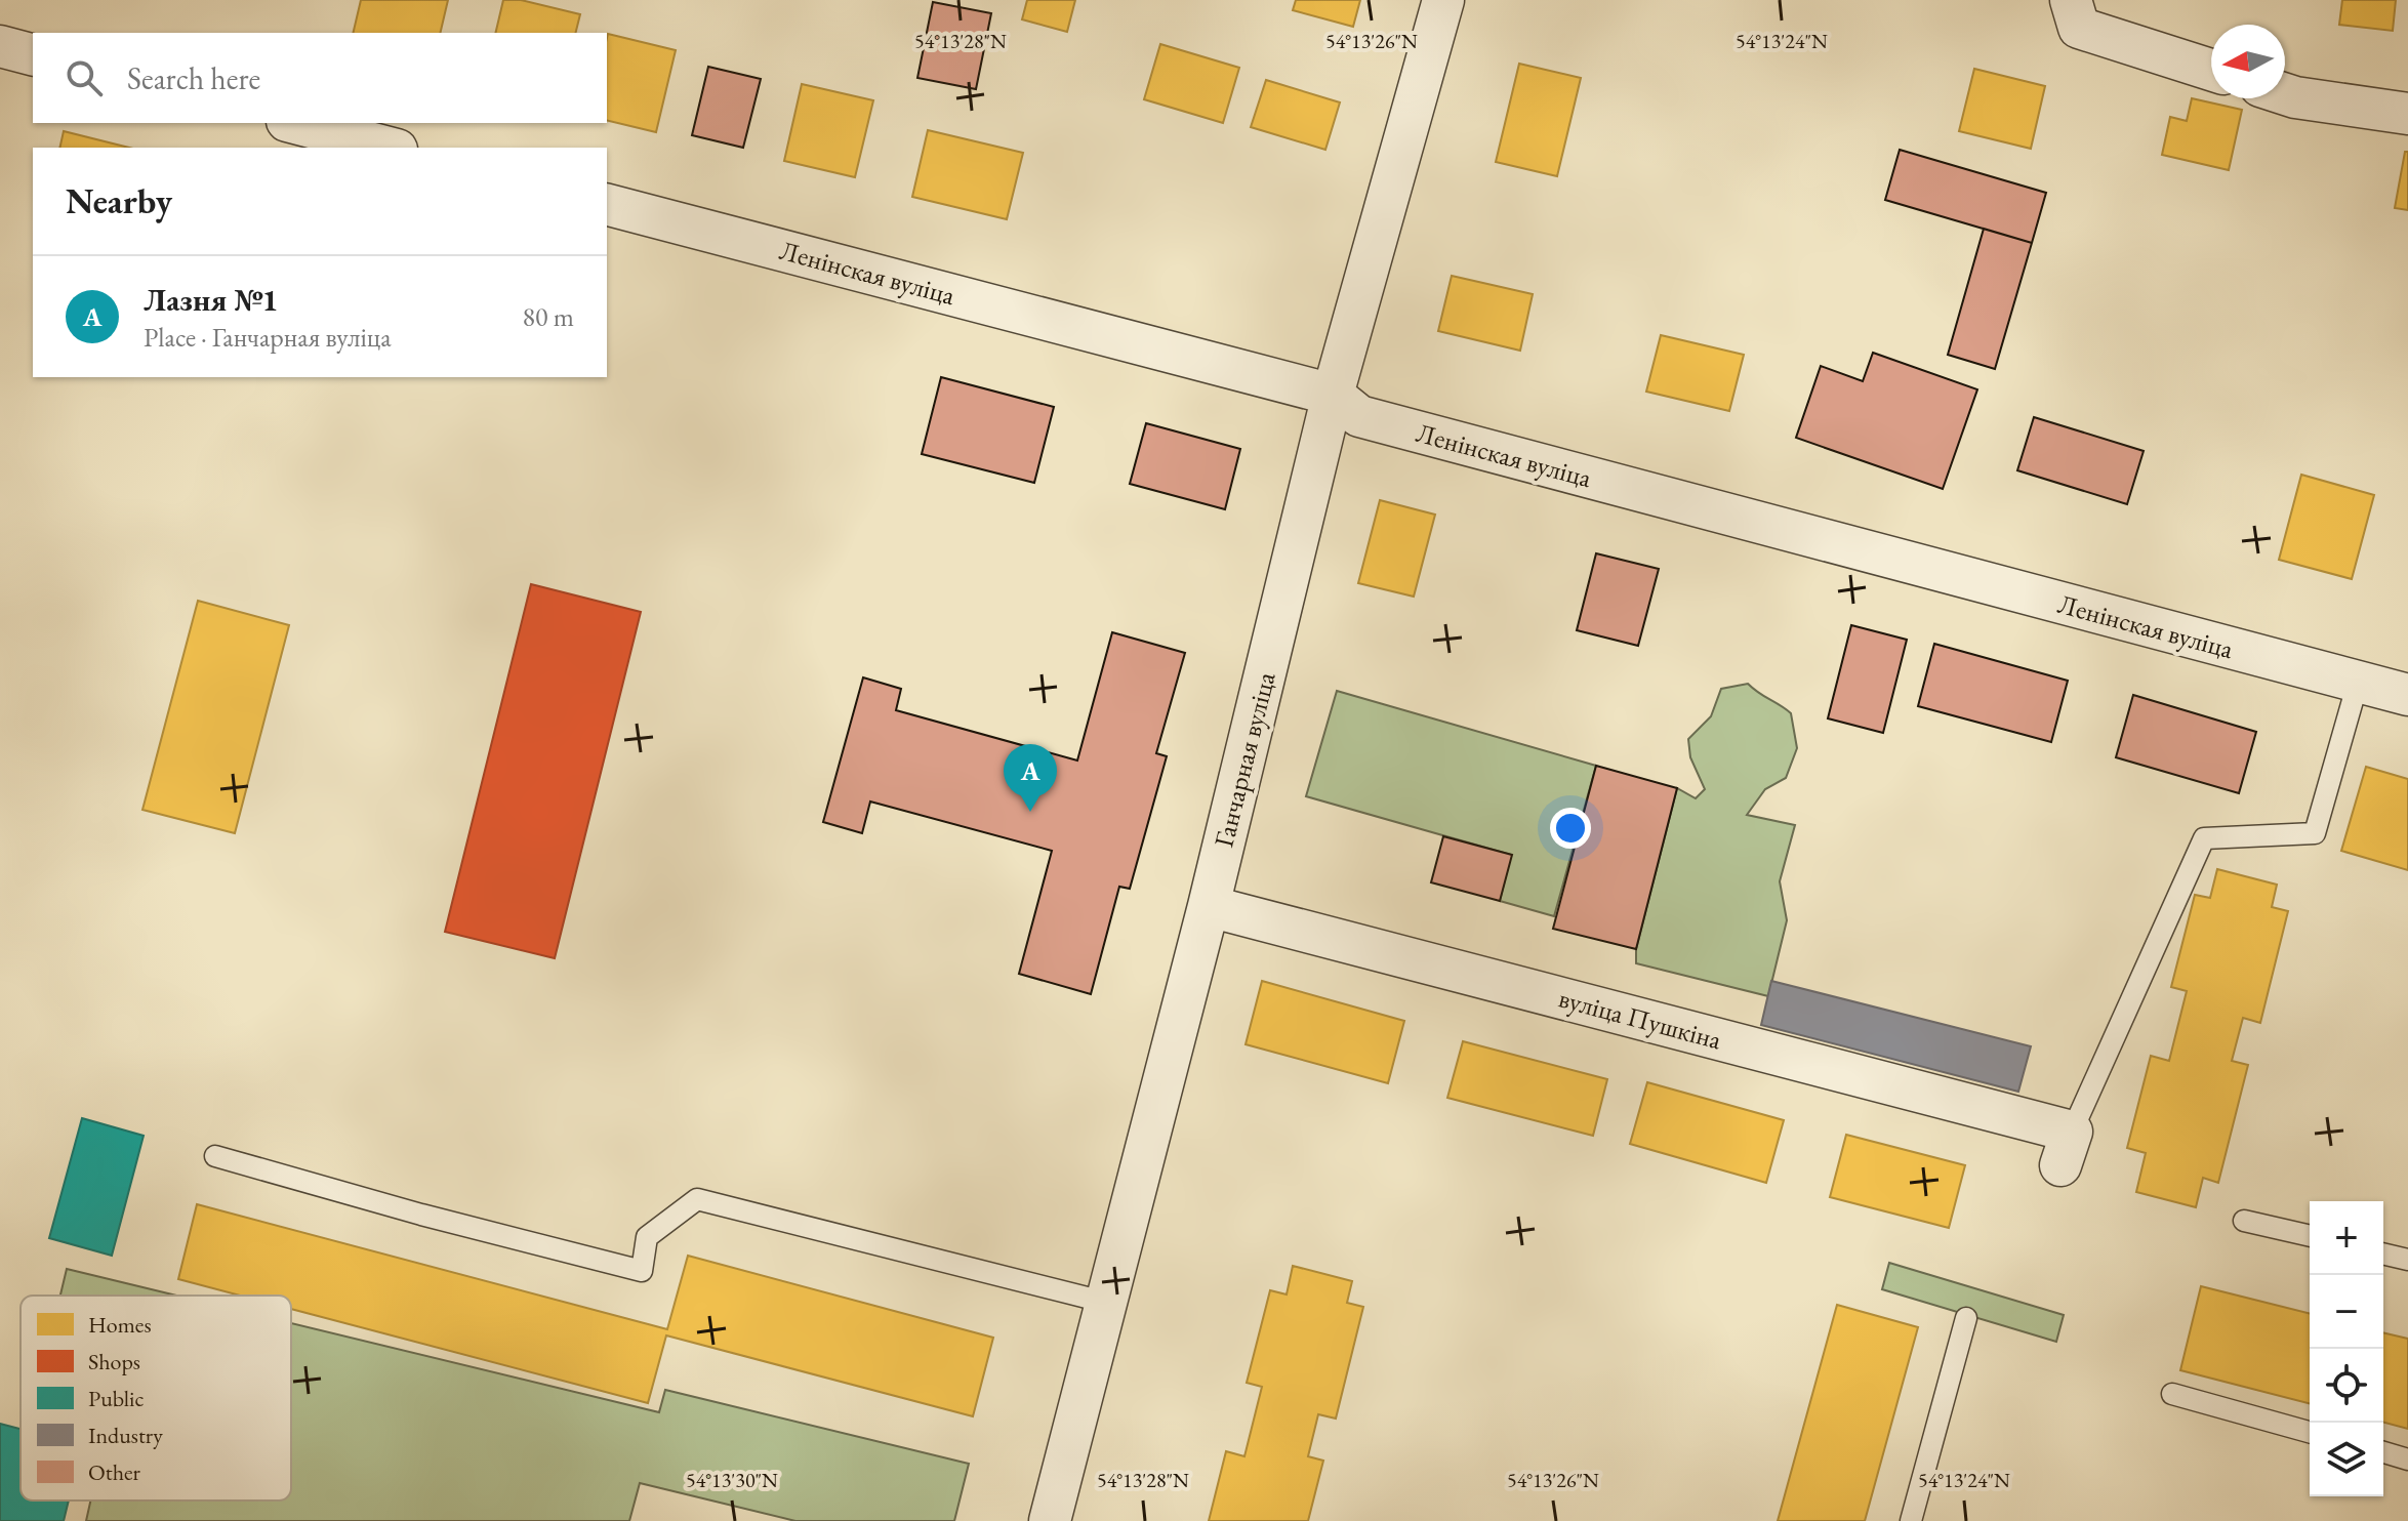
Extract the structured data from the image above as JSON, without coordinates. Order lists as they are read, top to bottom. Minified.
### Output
{"streets":{"street":["Ленінская вуліца","Ганчарная вуліца","вуліца Пушкіна"]},"crossings":[["Ленінская вуліца","Ганчарная вуліца"],["Ганчарная вуліца","вуліца Пушкіна"]],"legend":["Homes","Shops","Public","Industry","Other"],"north":"left","page":{"search":"Search here","heading":"Nearby","list":[{"mark":"A","name":"Лазня №1","note":"Place · Ганчарная вуліца","value":"80 m"}],"pins":"A","map_buttons":["+","−"]},"coordinates":["54°13'28\"N","54°13'26\"N","54°13'24\"N","54°13'30\"N"]}
